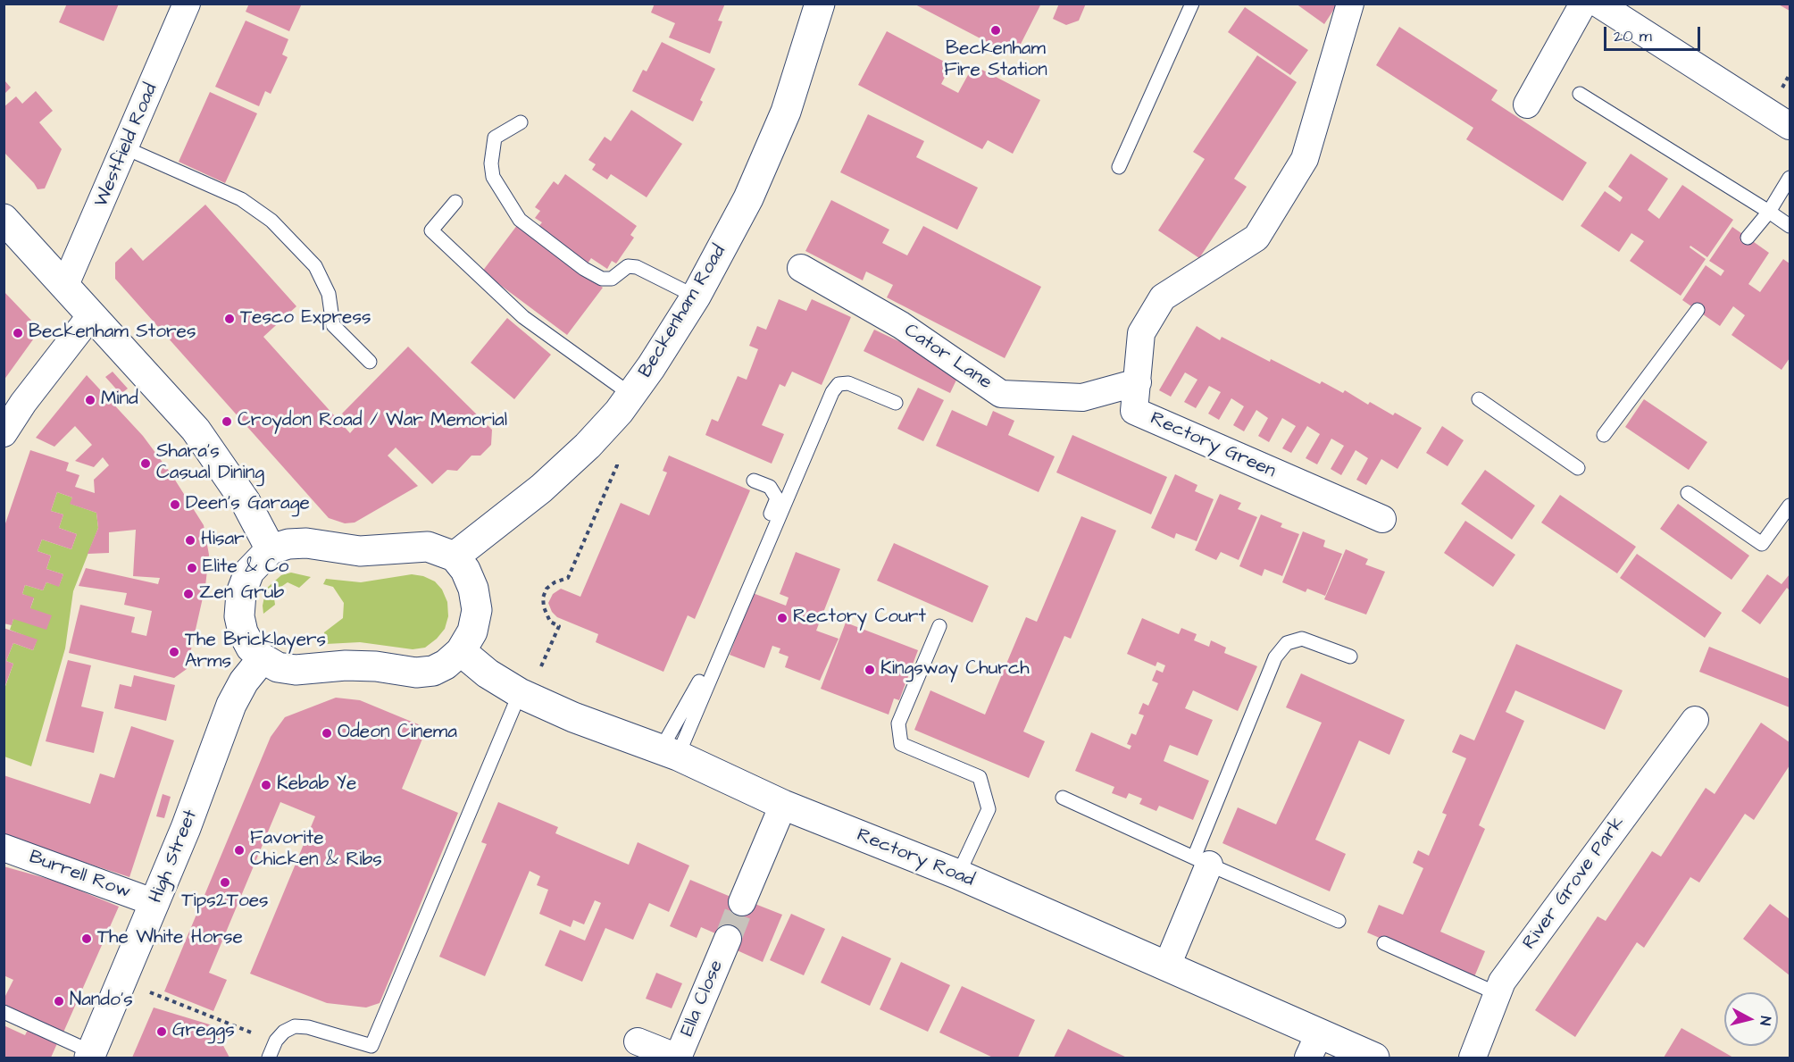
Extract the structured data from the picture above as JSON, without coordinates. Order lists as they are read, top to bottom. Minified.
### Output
{"streets":{"main road":["Beckenham Road","High Street","Rectory Road"],"street":["Westfield Road","Cator Lane","Rectory Green","Burrell Row","River Grove Park","Ella Close"]},"crossings":[["Cator Lane","Rectory Green"],["High Street","Burrell Row"]],"places":["Beckenham Fire Station","Tesco Express","Beckenham Stores","Mind","Croydon Road / War Memorial","Shara's Casual Dining","Deen’s Garage","Hisar","Elite & Co","Zen Grub","Rectory Court","The Bricklayers Arms","Kingsway Church","Odeon Cinema","Kebab Ye","Favorite Chicken & Ribs","Tips2Toes","The White Horse","Nando's","Greggs"],"scale_bar":"20 m","north":"right"}
